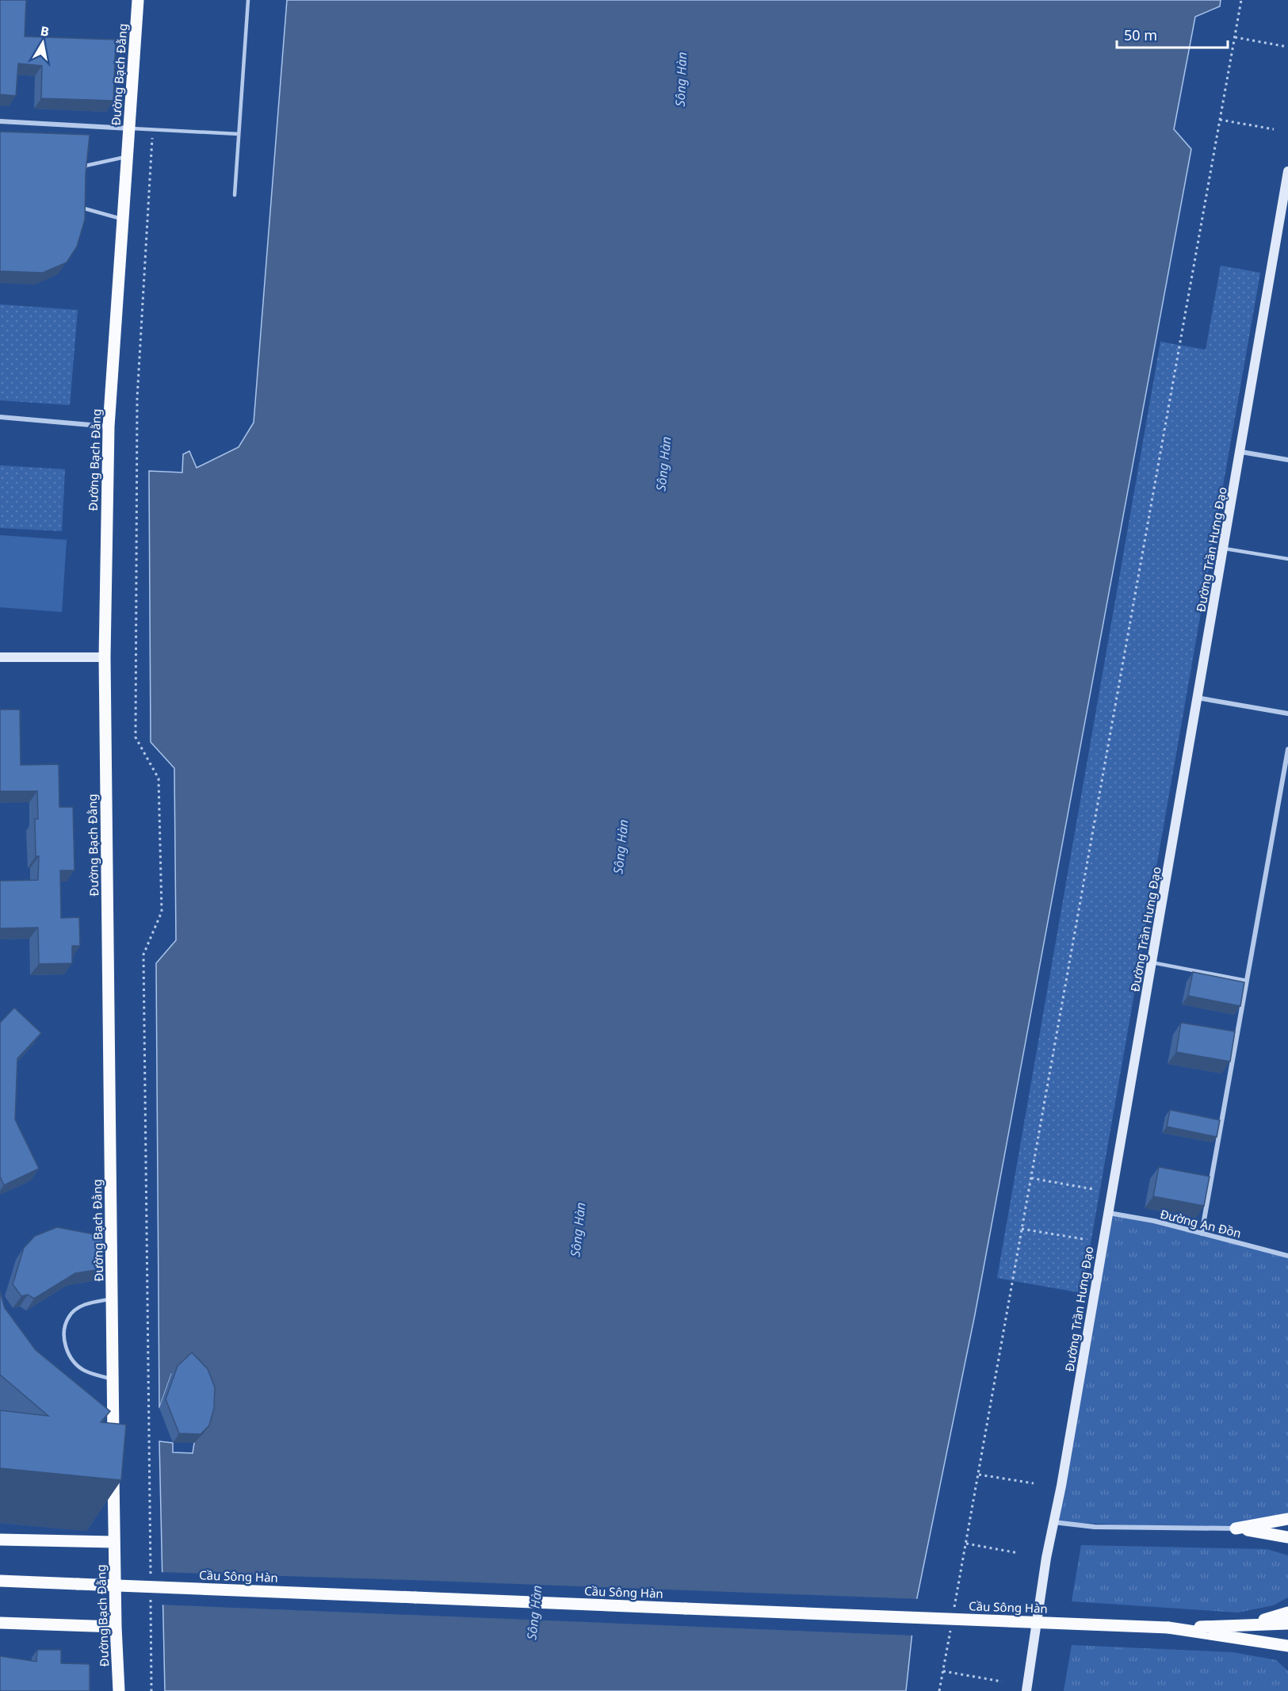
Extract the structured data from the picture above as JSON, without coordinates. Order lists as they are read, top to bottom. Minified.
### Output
{"streets":{"main road":["Đường Bạch Đằng","Đường Trần Hưng Đạo","Cầu Sông Hàn"],"street":["Đường An Đồn"]},"crossings":[["Đường Trần Hưng Đạo","Đường An Đồn"]],"water":["Sông Hàn"],"scale_bar":"50 m","north":"top"}
